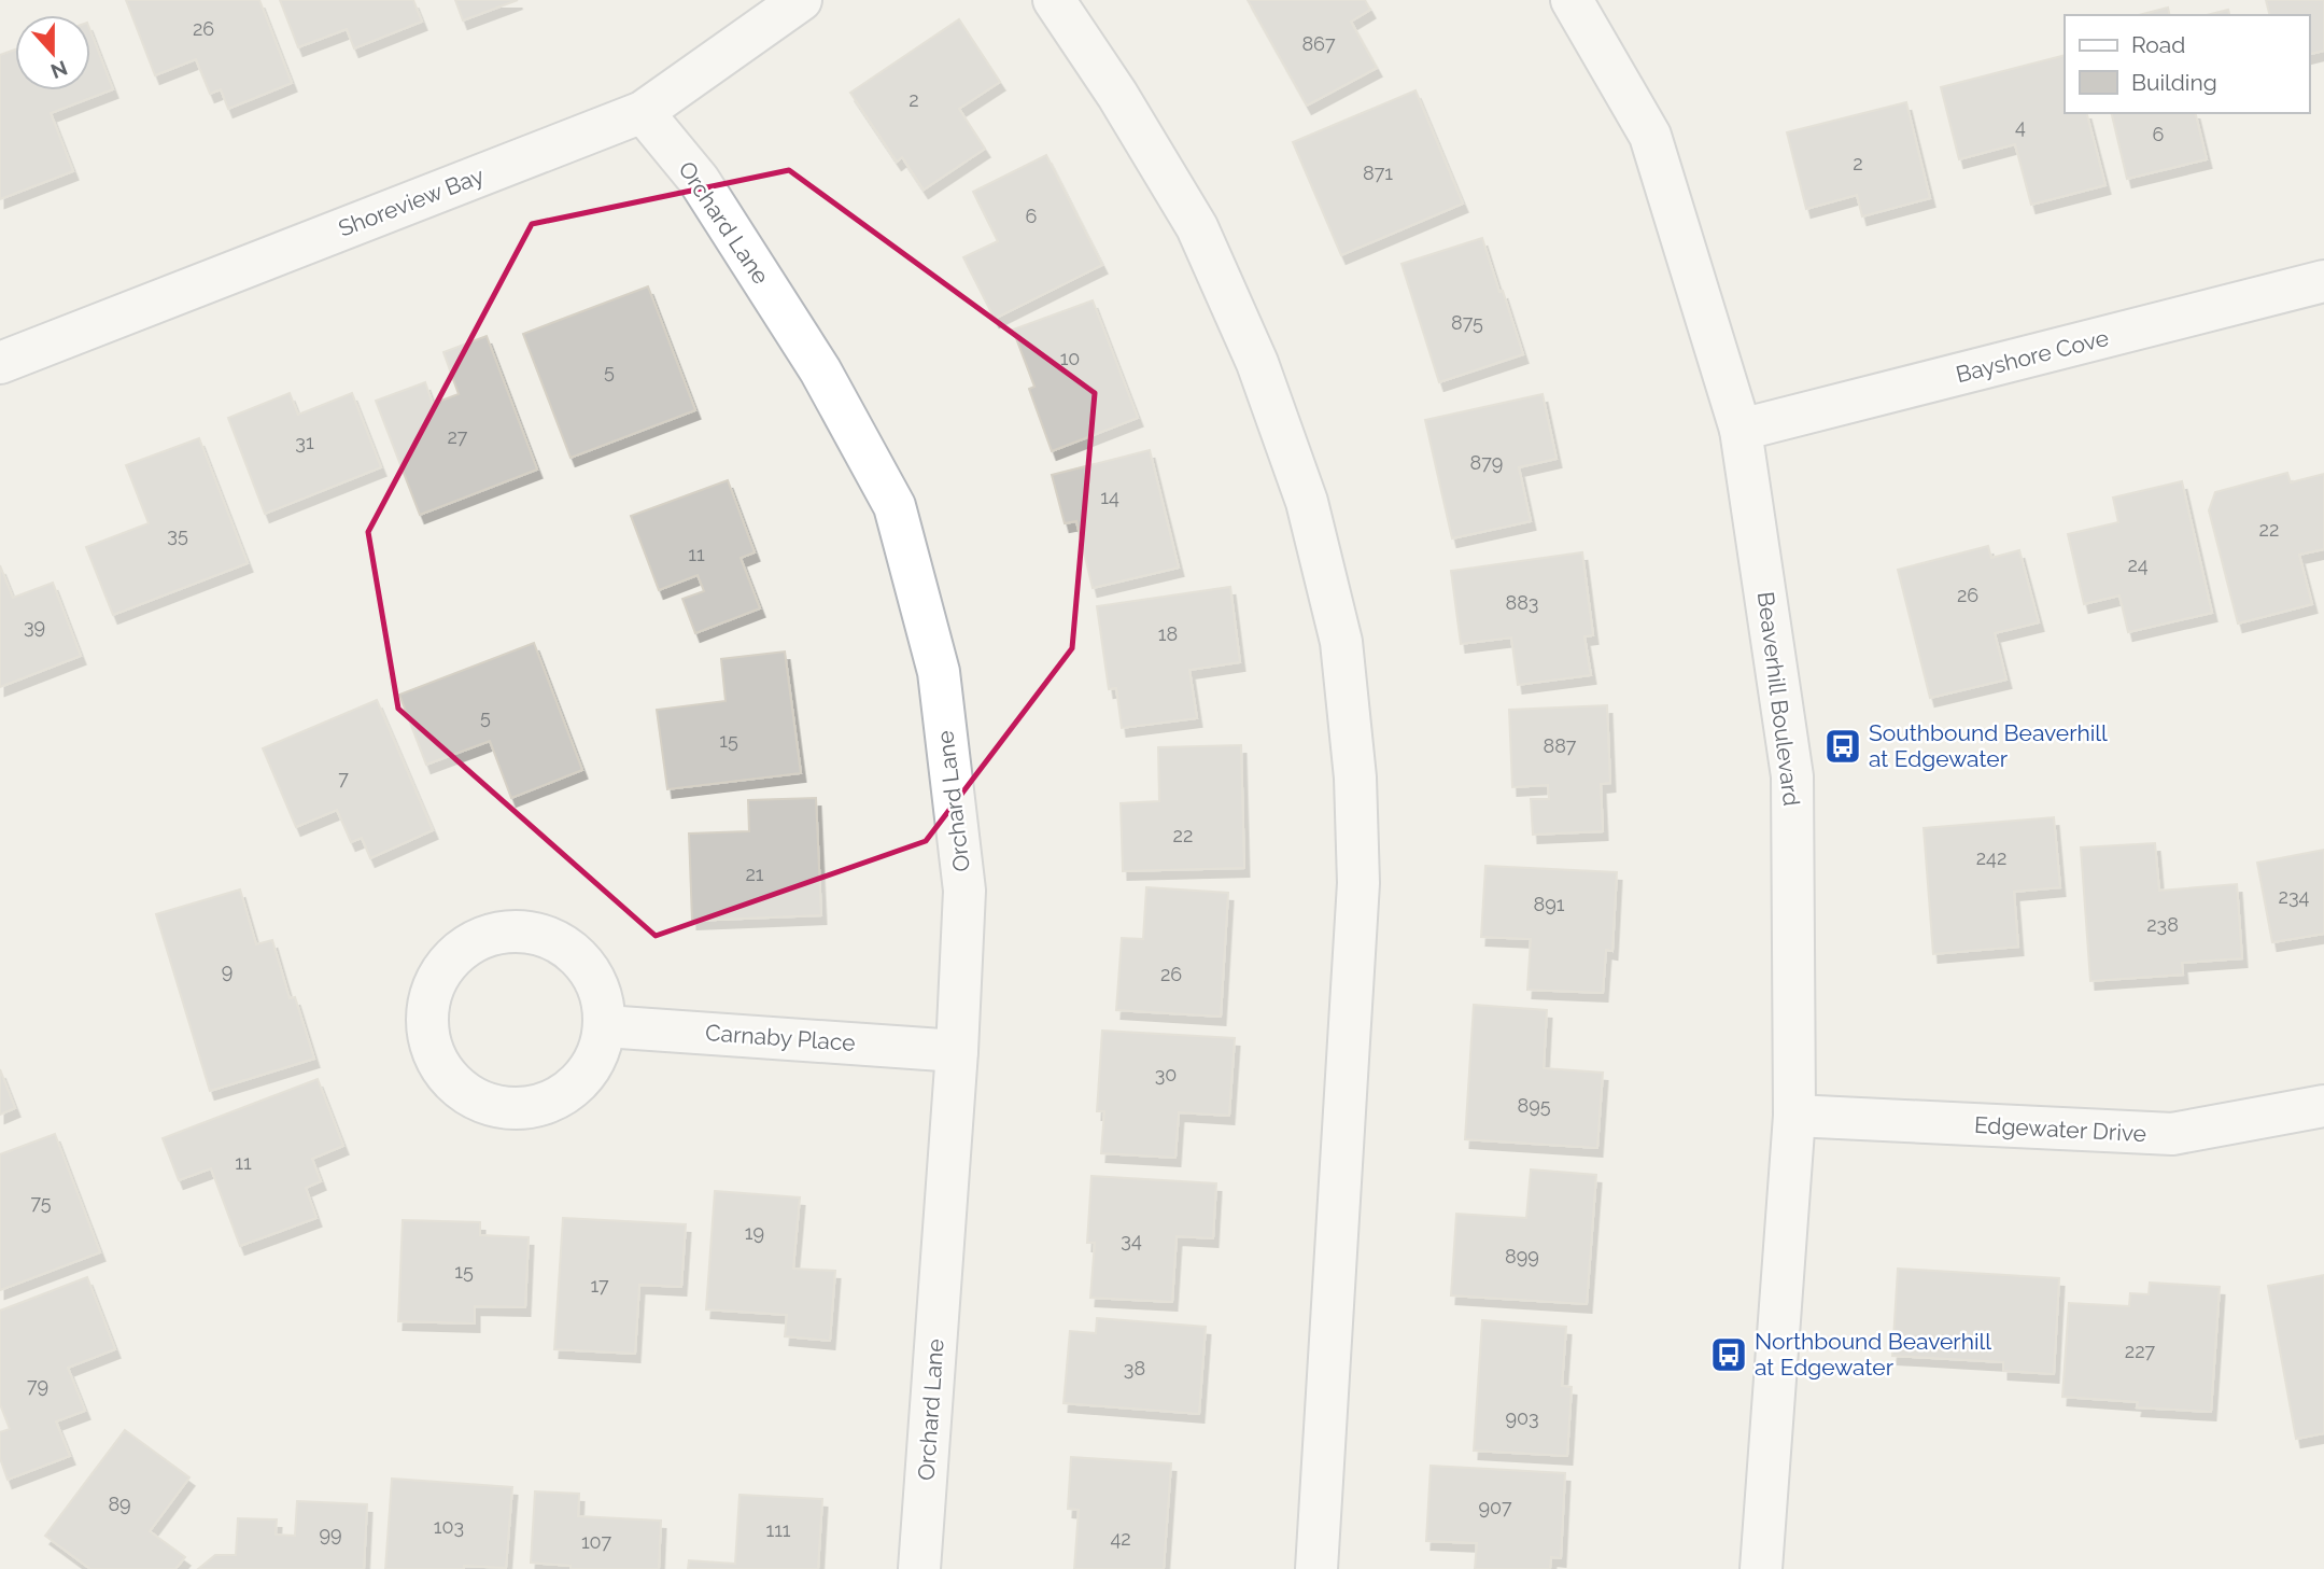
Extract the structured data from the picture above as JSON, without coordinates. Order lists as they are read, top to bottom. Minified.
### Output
{"streets":{"street":["Shoreview Bay","Orchard Lane","Bayshore Cove","Beaverhill Boulevard","Carnaby Place","Edgewater Drive"]},"crossings":[["Shoreview Bay","Orchard Lane"],["Orchard Lane","Carnaby Place"],["Bayshore Cove","Beaverhill Boulevard"],["Beaverhill Boulevard","Edgewater Drive"]],"places":{"bus stop":["Southbound Beaverhill at Edgewater","Northbound Beaverhill at Edgewater"]},"house_numbers":["26","867","2","4","6","2","871","6","875","10","5","27","31","879","14","22","35","11","24","26","883","39","18","5","15","887","7","22","242","21","234","891","238","9","26","30","895","11","75","19","34","899","15","17","227","38","79","903","89","907","103","111","99","42","107"],"legend":["Road","Building"],"north":"bottom"}
